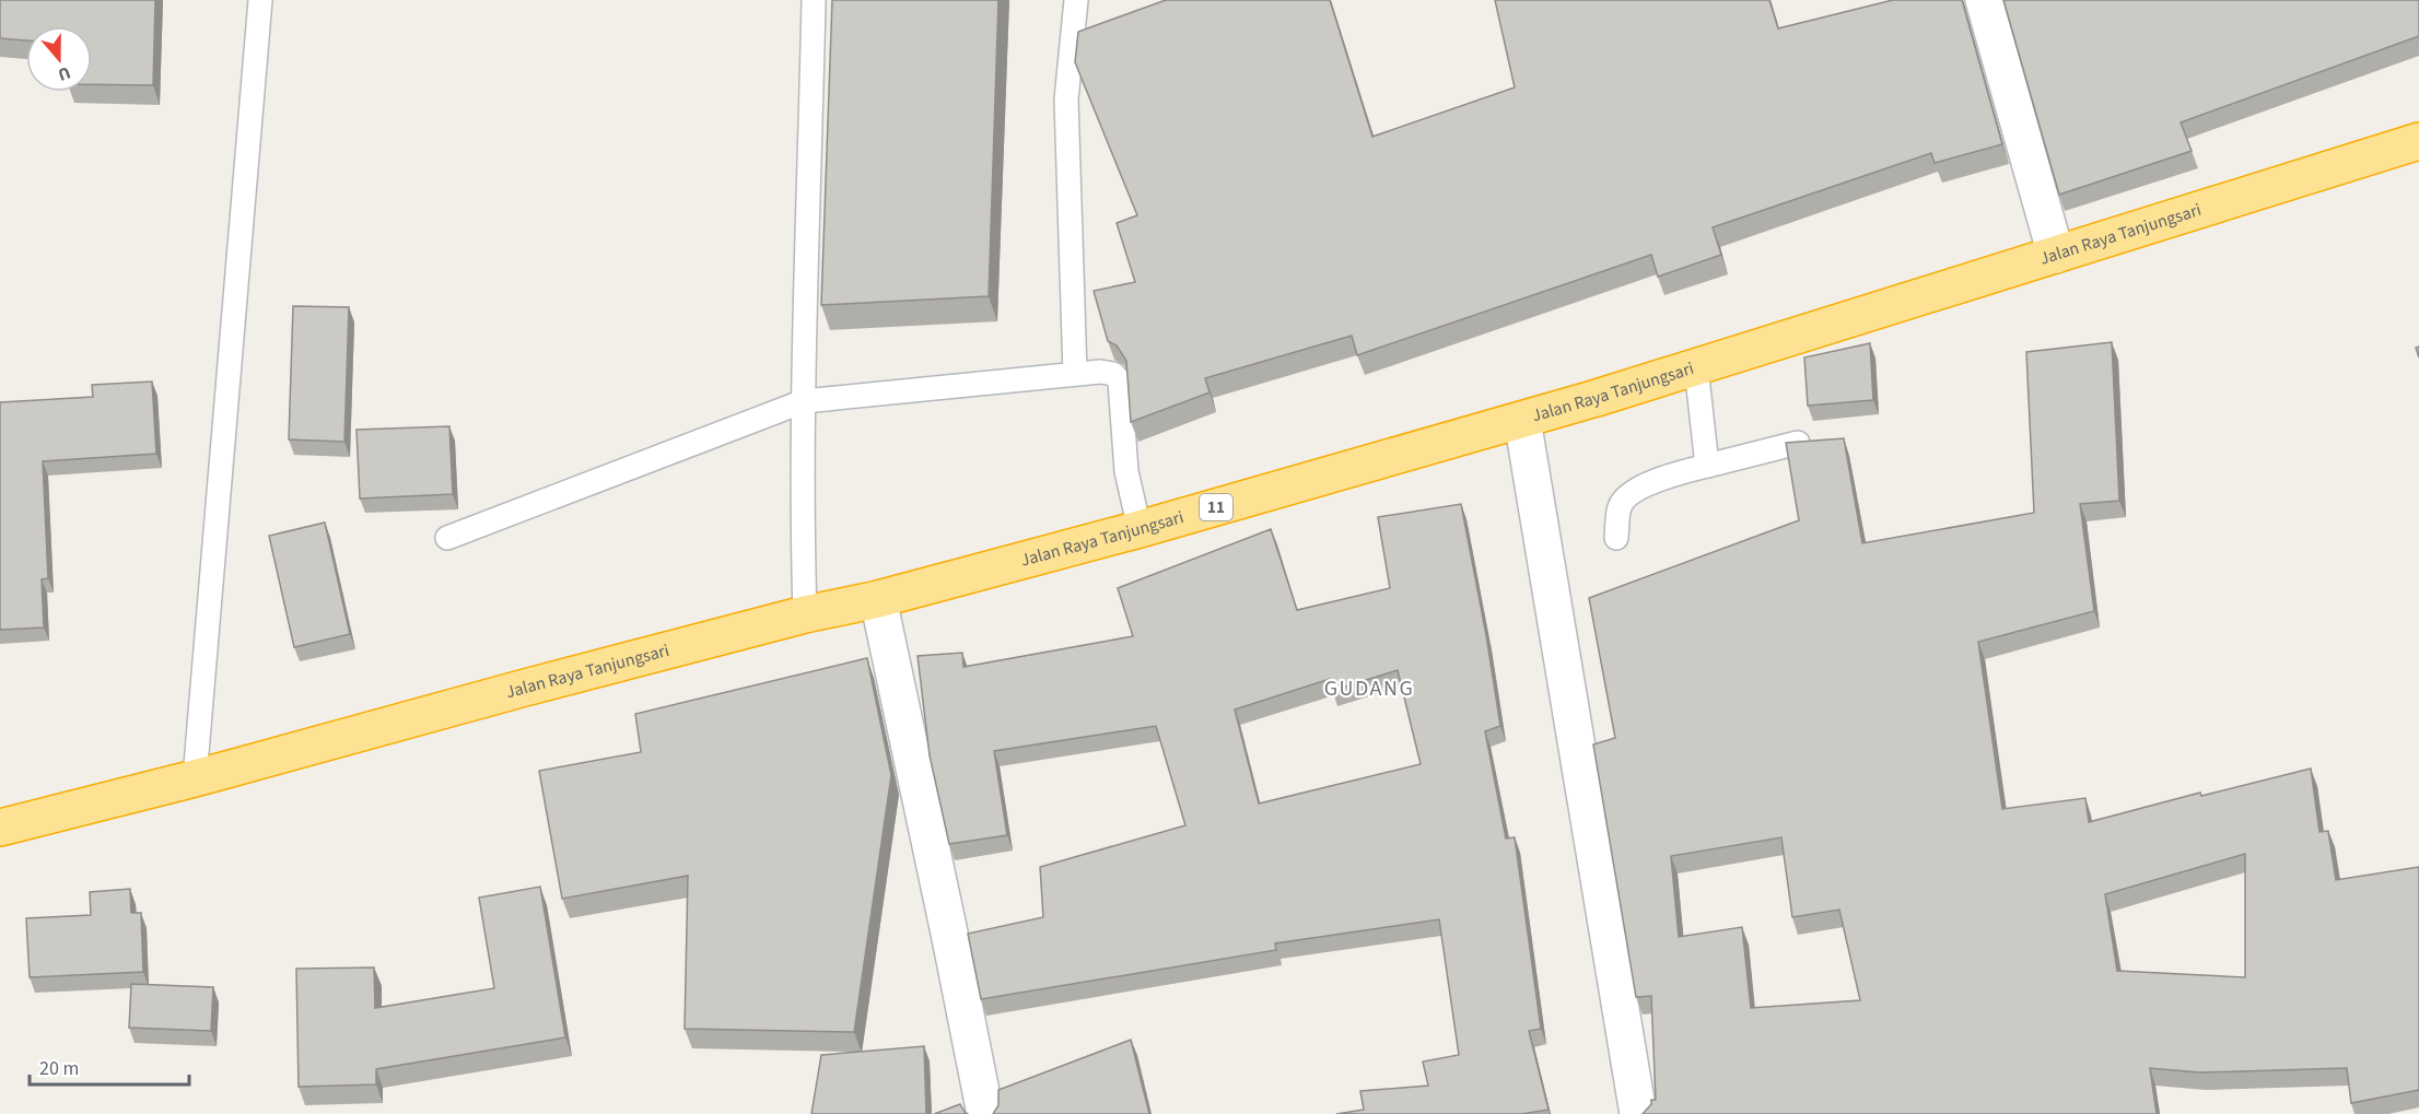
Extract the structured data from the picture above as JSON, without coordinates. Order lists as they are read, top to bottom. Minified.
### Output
{"streets":{"highway":["Jalan Raya Tanjungsari","11"]},"districts":["GUDANG"],"scale_bar":"20 m","north":"bottom"}
